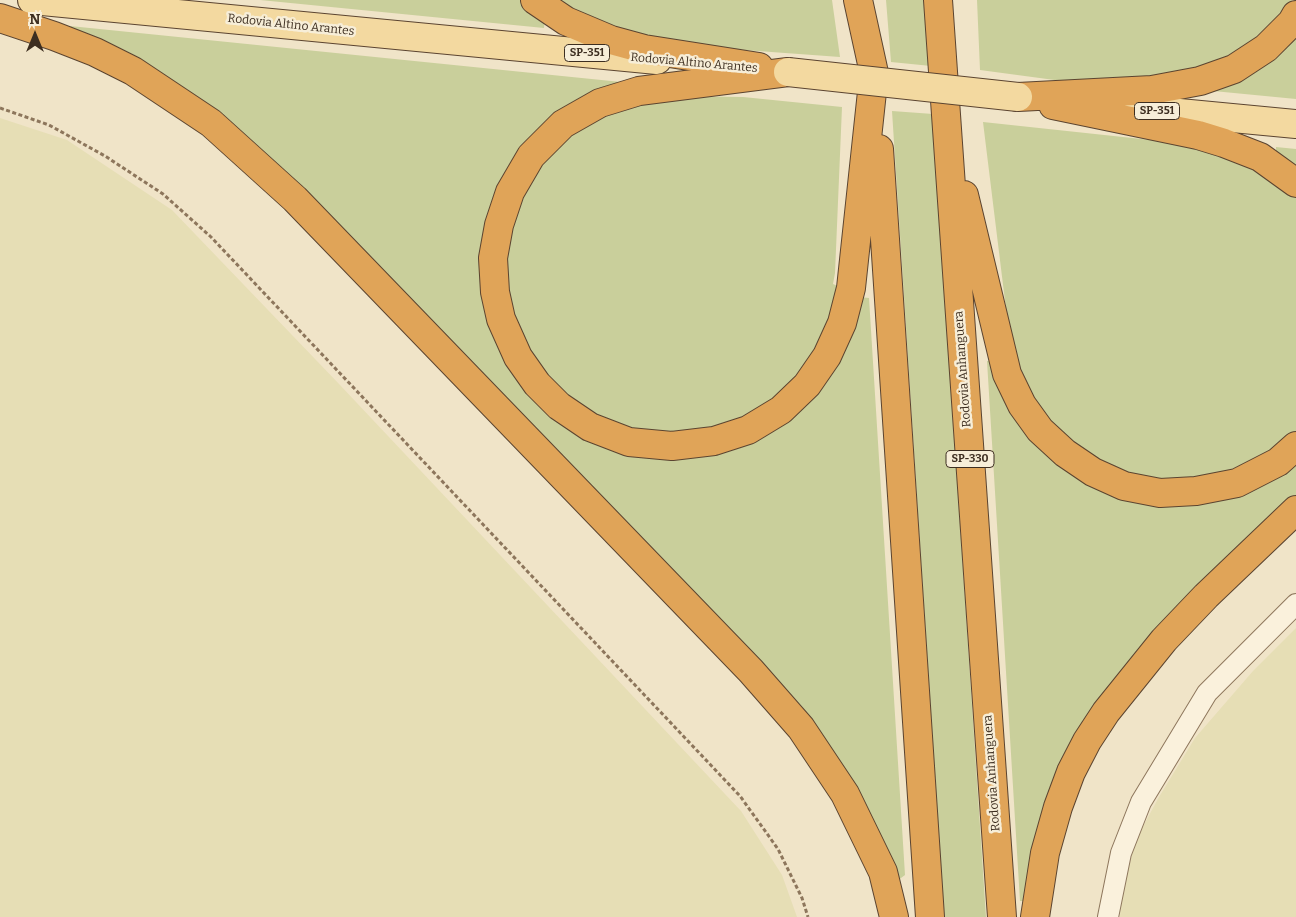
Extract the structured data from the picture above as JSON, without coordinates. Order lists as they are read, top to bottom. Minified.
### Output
{"streets":{"highway":["Rodovia Anhanguera","SP-330"],"main road":["Rodovia Altino Arantes","SP-351"]},"north":"top"}
